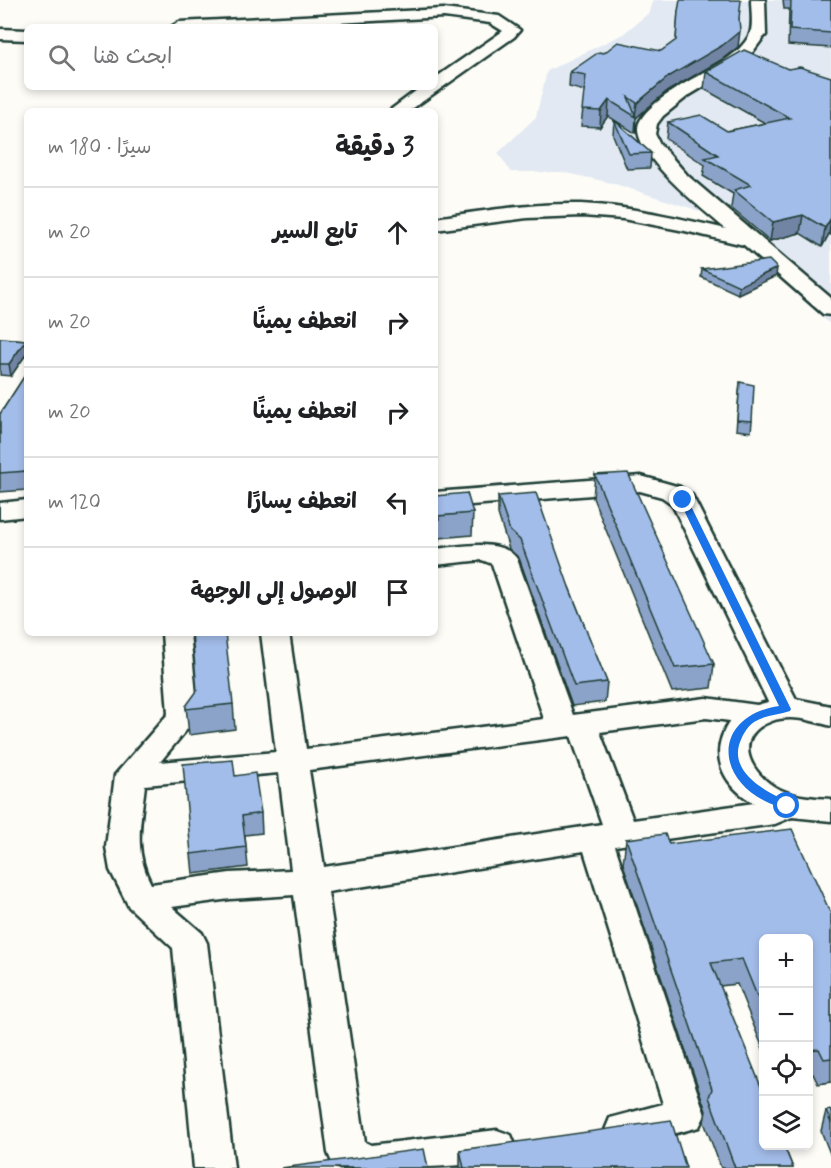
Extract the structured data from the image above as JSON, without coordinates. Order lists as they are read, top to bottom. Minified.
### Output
{"page":{"search":"ابحث هنا","heading":["3 دقيقة","سيرًا · 180 m"],"list":[["تابع السير","20 m"],["انعطف يمينًا","20 m"],["انعطف يمينًا","20 m"],["انعطف يسارًا","120 m"],"الوصول إلى الوجهة"],"map_buttons":["+","−"]}}
